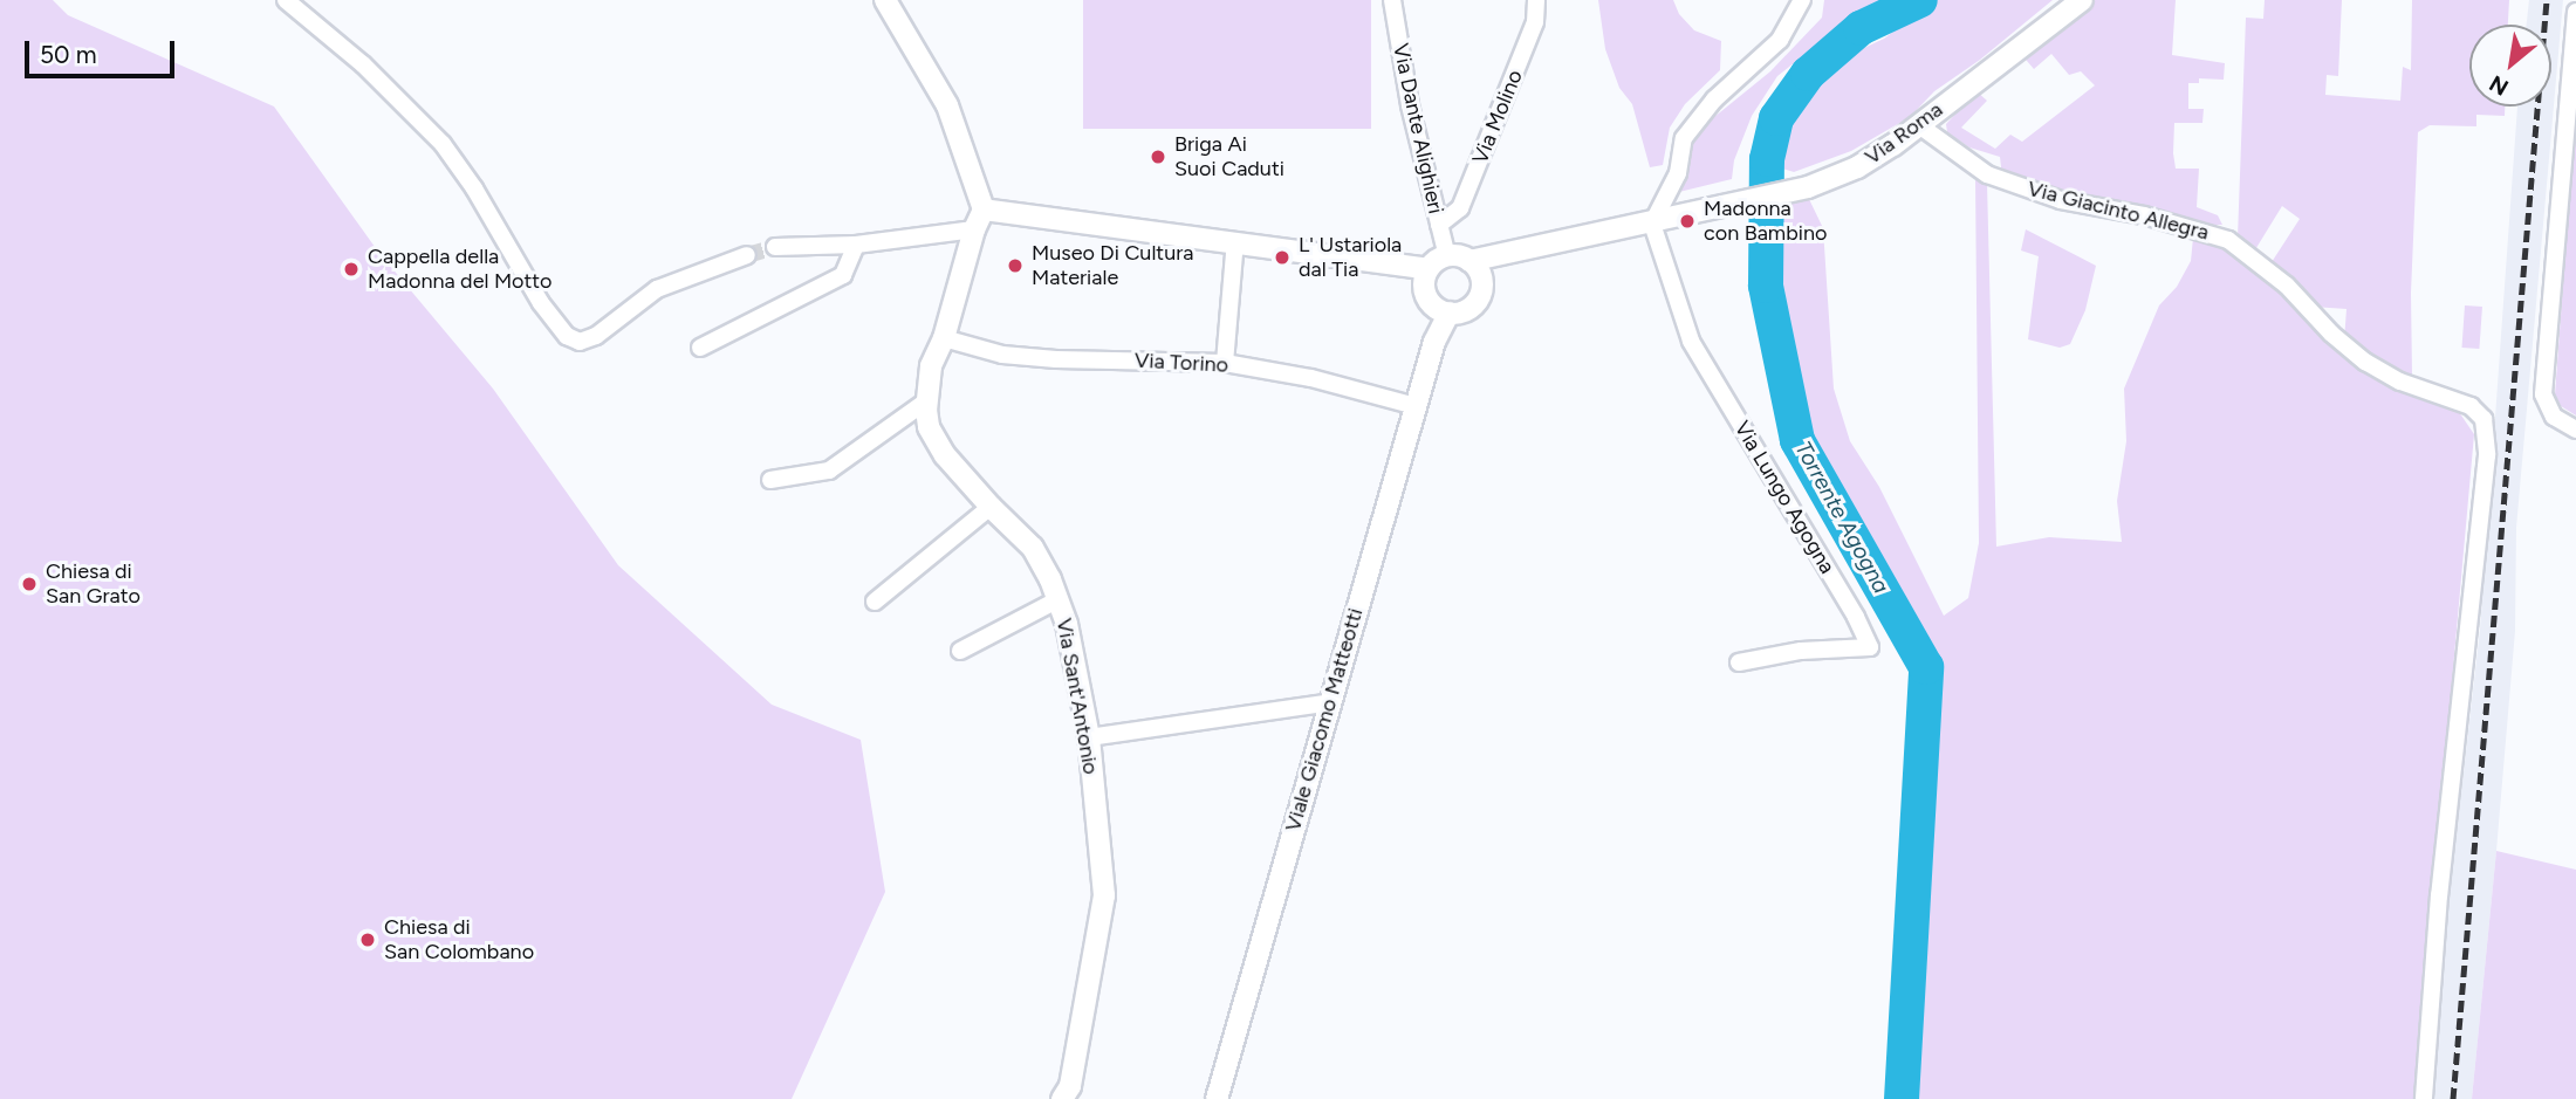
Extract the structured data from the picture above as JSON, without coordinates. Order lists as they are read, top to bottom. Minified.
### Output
{"streets":{"street":["Via Molino","Via Dante Alighieri","Via Roma","Via Giacinto Allegra","Via Torino","Via Lungo Agogna","Via Sant'Antonio","Viale Giacomo Matteotti"]},"crossings":[["Via Molino","Via Dante Alighieri"],["Via Dante Alighieri","Via Roma"],["Via Dante Alighieri","Viale Giacomo Matteotti"],["Via Roma","Via Giacinto Allegra"],["Via Roma","Via Lungo Agogna"],["Via Roma","Viale Giacomo Matteotti"],["Via Torino","Via Sant'Antonio"],["Via Torino","Viale Giacomo Matteotti"]],"water":["Torrente Agogna"],"places":["Briga Ai Suoi Caduti","Madonna con Bambino","L' Ustariola dal Tia","Museo Di Cultura Materiale","Cappella della Madonna del Motto","Chiesa di San Grato","Chiesa di San Colombano"],"scale_bar":"50 m","north":"bottom left"}
